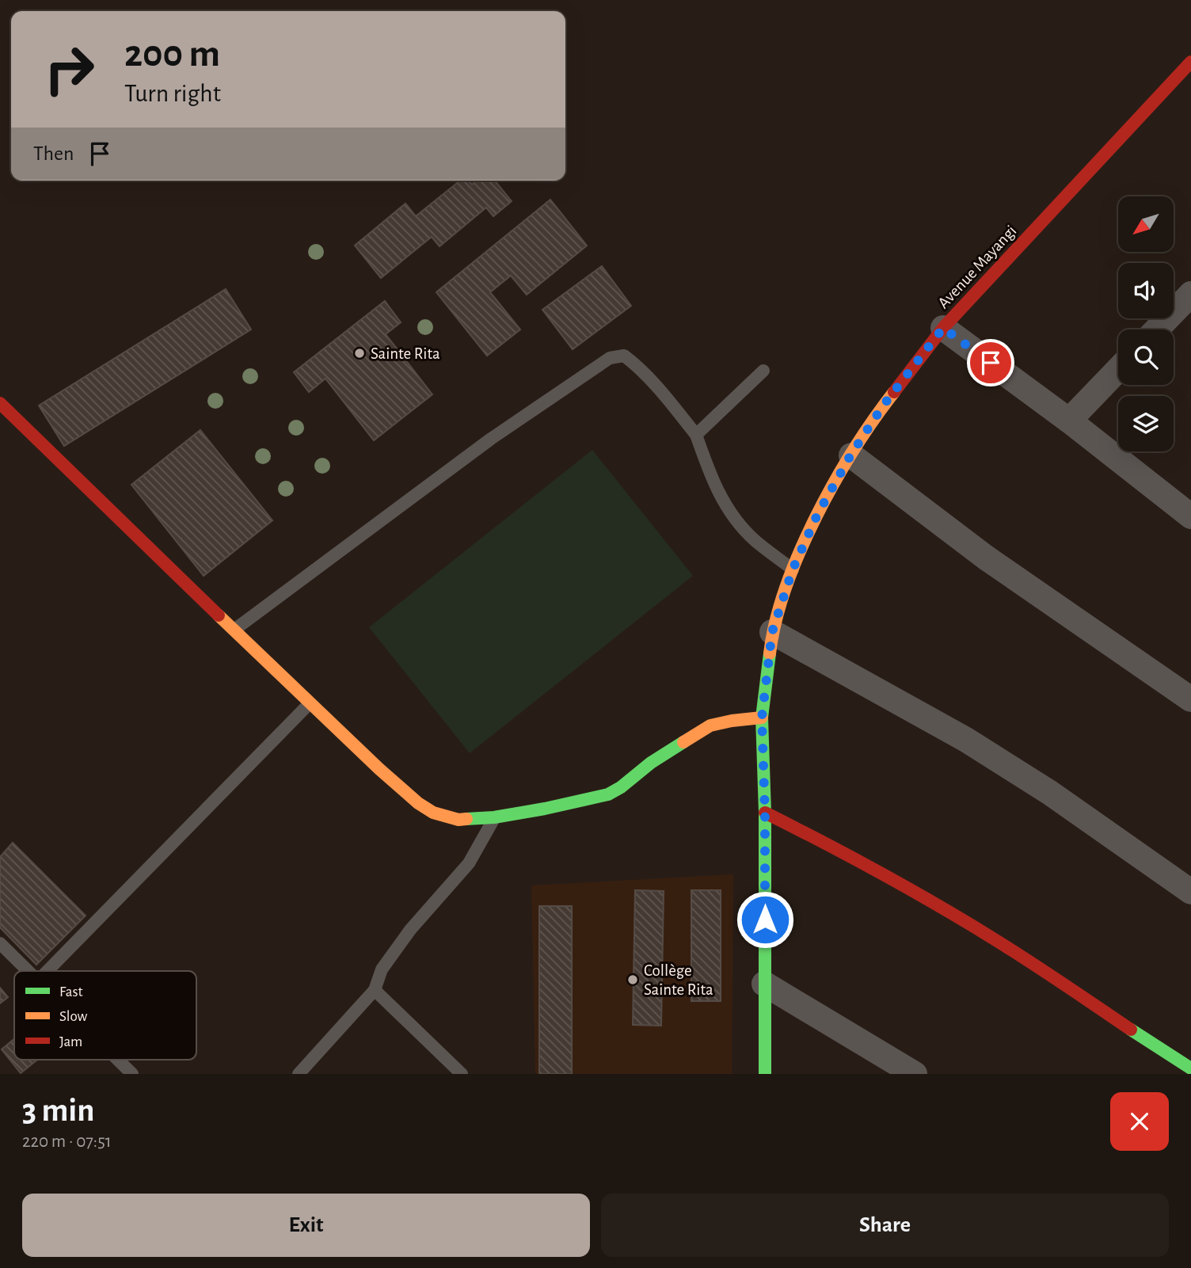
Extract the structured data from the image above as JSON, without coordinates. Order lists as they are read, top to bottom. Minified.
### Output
{"streets":{"street":["Avenue Mayangi"]},"places":["Sainte Rita","Collège Sainte Rita"],"legend":["Fast","Slow","Jam"],"north":"bottom left","page":{"turn":["200 m","Turn right"],"then":"Then","heading":["3 min","220 m · 07:51"],"buttons":["Exit","Share"]}}
